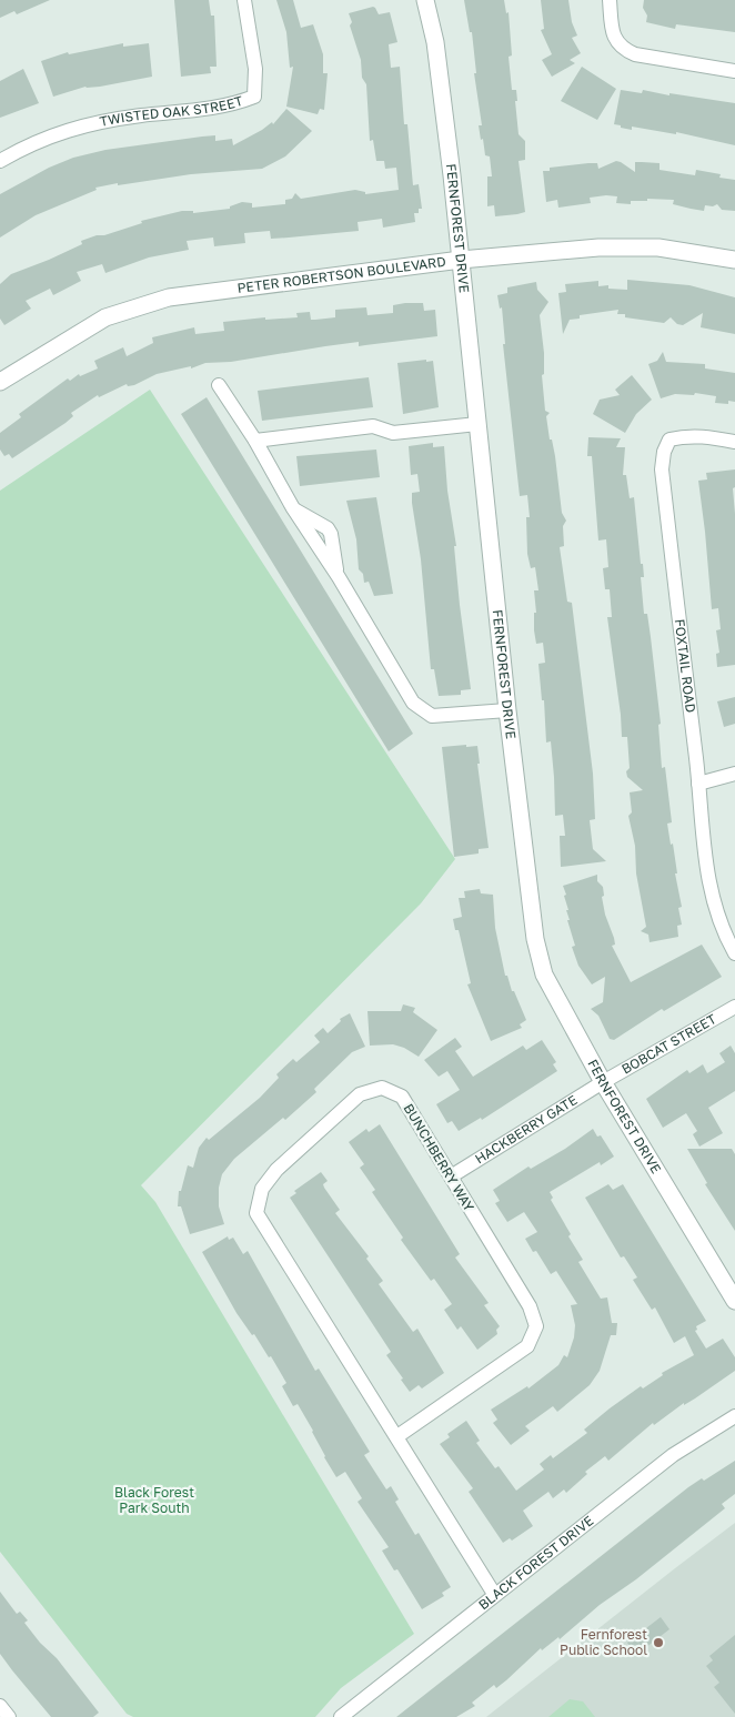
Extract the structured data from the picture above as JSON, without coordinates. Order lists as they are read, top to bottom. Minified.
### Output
{"streets":{"street":["TWISTED OAK STREET","FERNFOREST DRIVE","PETER ROBERTSON BOULEVARD","FOXTAIL ROAD","BOBCAT STREET","HACKBERRY GATE","BUNCHBERRY WAY","BLACK FOREST DRIVE"]},"crossings":[["FERNFOREST DRIVE","PETER ROBERTSON BOULEVARD"],["FERNFOREST DRIVE","BOBCAT STREET"],["FERNFOREST DRIVE","HACKBERRY GATE"],["BOBCAT STREET","HACKBERRY GATE"],["HACKBERRY GATE","BUNCHBERRY WAY"],["BUNCHBERRY WAY","BLACK FOREST DRIVE"]],"parks":["Black Forest Park South"],"places":["Fernforest Public School"]}
